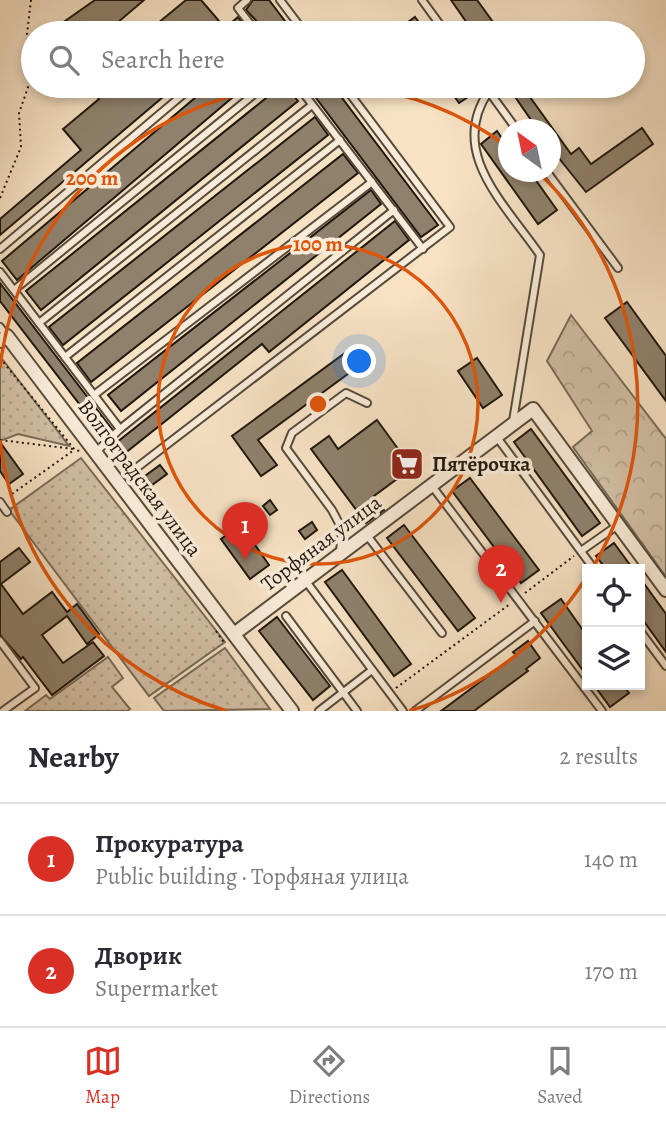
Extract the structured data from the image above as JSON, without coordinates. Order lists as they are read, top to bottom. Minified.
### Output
{"streets":{"street":["Волгоградская улица","Торфяная улица"]},"crossings":[["Волгоградская улица","Торфяная улица"]],"places":{"supermarket":["Пятёрочка"]},"north":"top left","page":{"search":"Search here","pins":["1","2"],"heading":["Nearby","2 results"],"list":[{"mark":"1","name":"Прокуратура","note":"Public building · Торфяная улица","value":"140 m"},{"mark":"2","name":"Дворик","note":"Supermarket","value":"170 m"}],"nav":["Map","Directions","Saved"]},"rings":["200 m","100 m"]}
